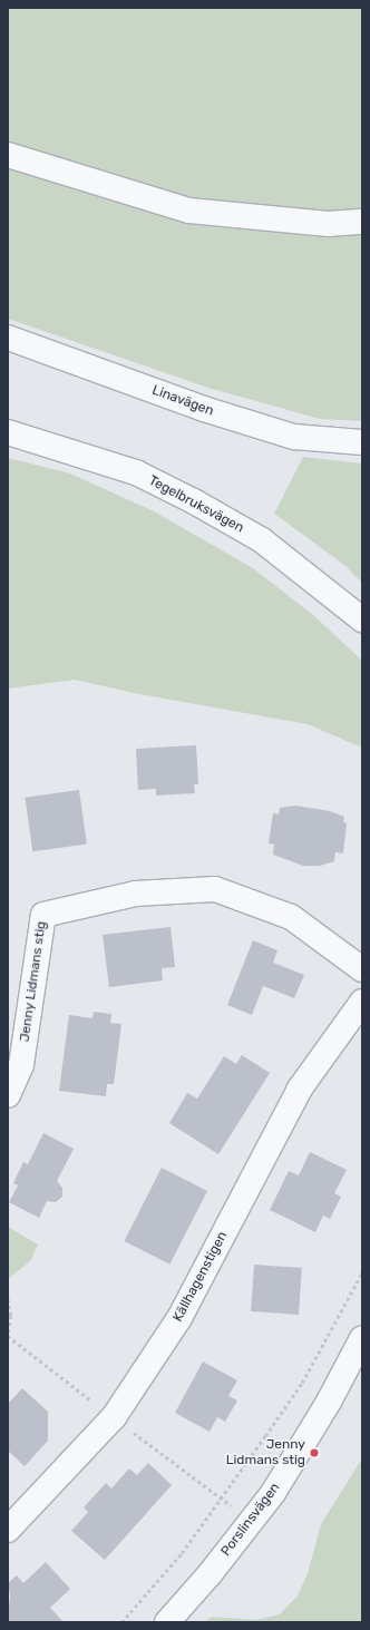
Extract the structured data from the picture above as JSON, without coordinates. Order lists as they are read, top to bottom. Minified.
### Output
{"streets":{"street":["Linavägen","Tegelbruksvägen","Jenny Lidmans stig","Källhagenstigen","Porslinsvägen"]},"places":["Jenny Lidmans stig"]}
